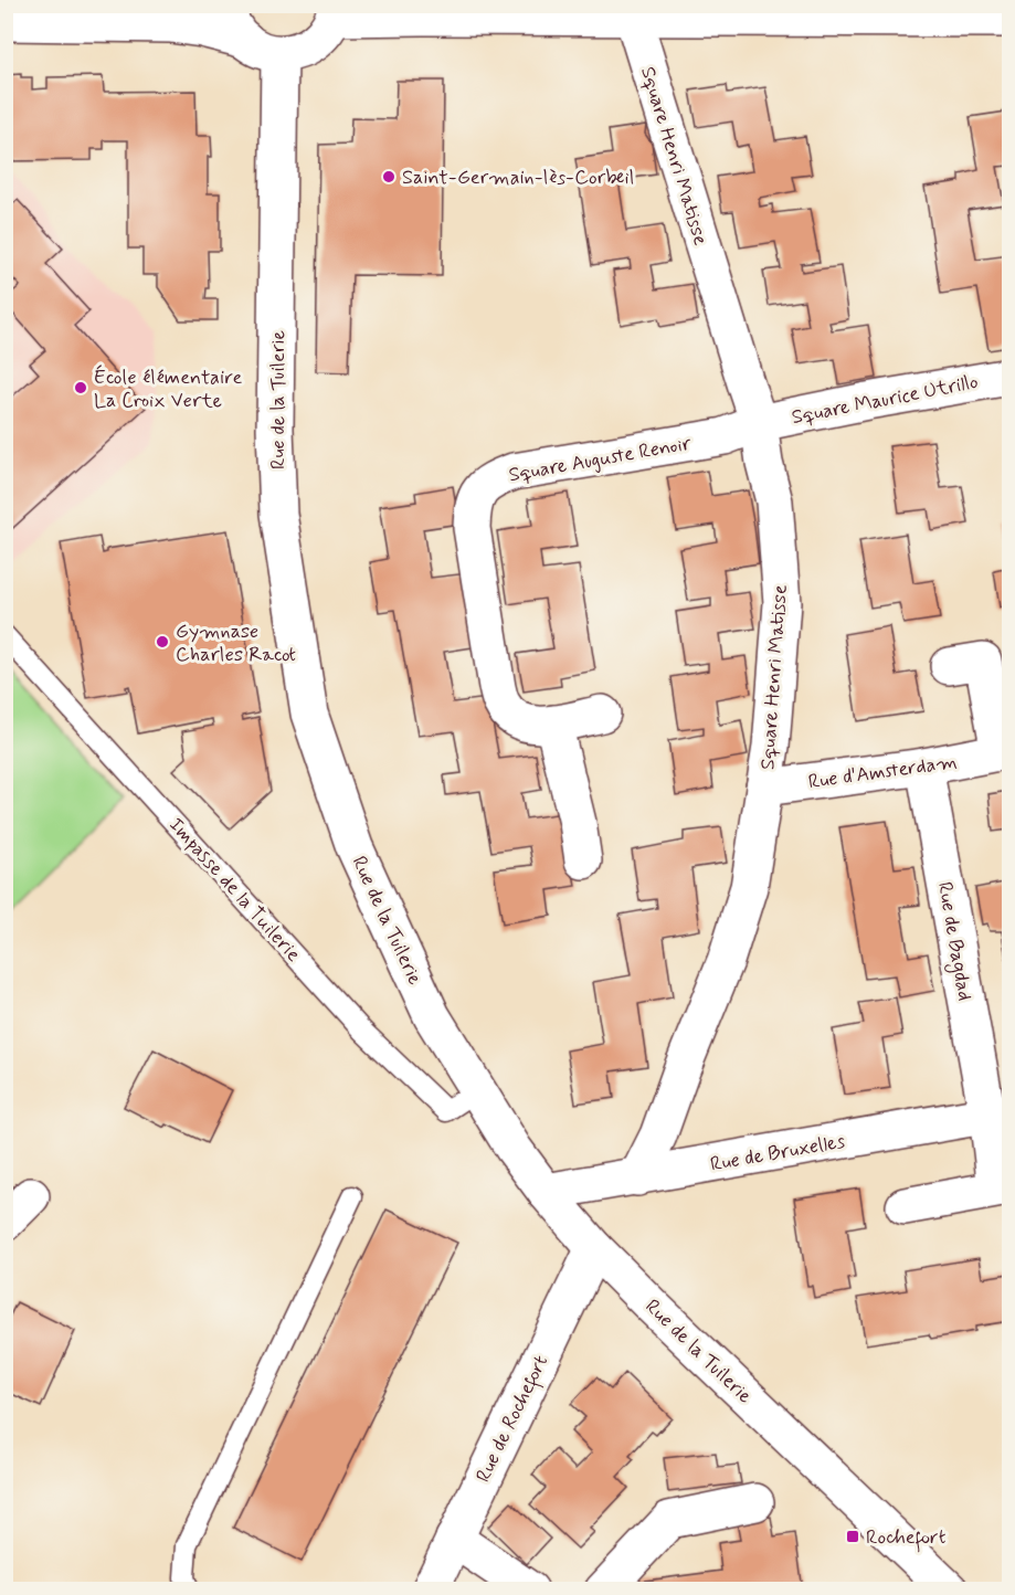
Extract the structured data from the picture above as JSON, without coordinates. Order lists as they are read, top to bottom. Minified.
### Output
{"streets":{"street":["Square Henri Matisse","Square Maurice Utrillo","Rue de la Tuilerie","Square Auguste Renoir","Rue d'Amsterdam","Rue de Bagdad","Rue de Bruxelles","Rue de Rochefort"],"lane":["Impasse de la Tuilerie"]},"crossings":[["Square Henri Matisse","Square Maurice Utrillo"],["Square Henri Matisse","Square Auguste Renoir"],["Square Henri Matisse","Rue d'Amsterdam"],["Square Henri Matisse","Rue de Bruxelles"],["Square Maurice Utrillo","Square Auguste Renoir"],["Rue de la Tuilerie","Impasse de la Tuilerie"],["Rue de la Tuilerie","Rue de Bruxelles"],["Rue de la Tuilerie","Rue de Rochefort"],["Rue d'Amsterdam","Rue de Bagdad"],["Rue de Bagdad","Rue de Bruxelles"]],"places":{"other":["Saint-Germain-lès-Corbeil","École élémentaire La Croix Verte","Gymnase Charles Racot"],"transit":["Rochefort"]}}
